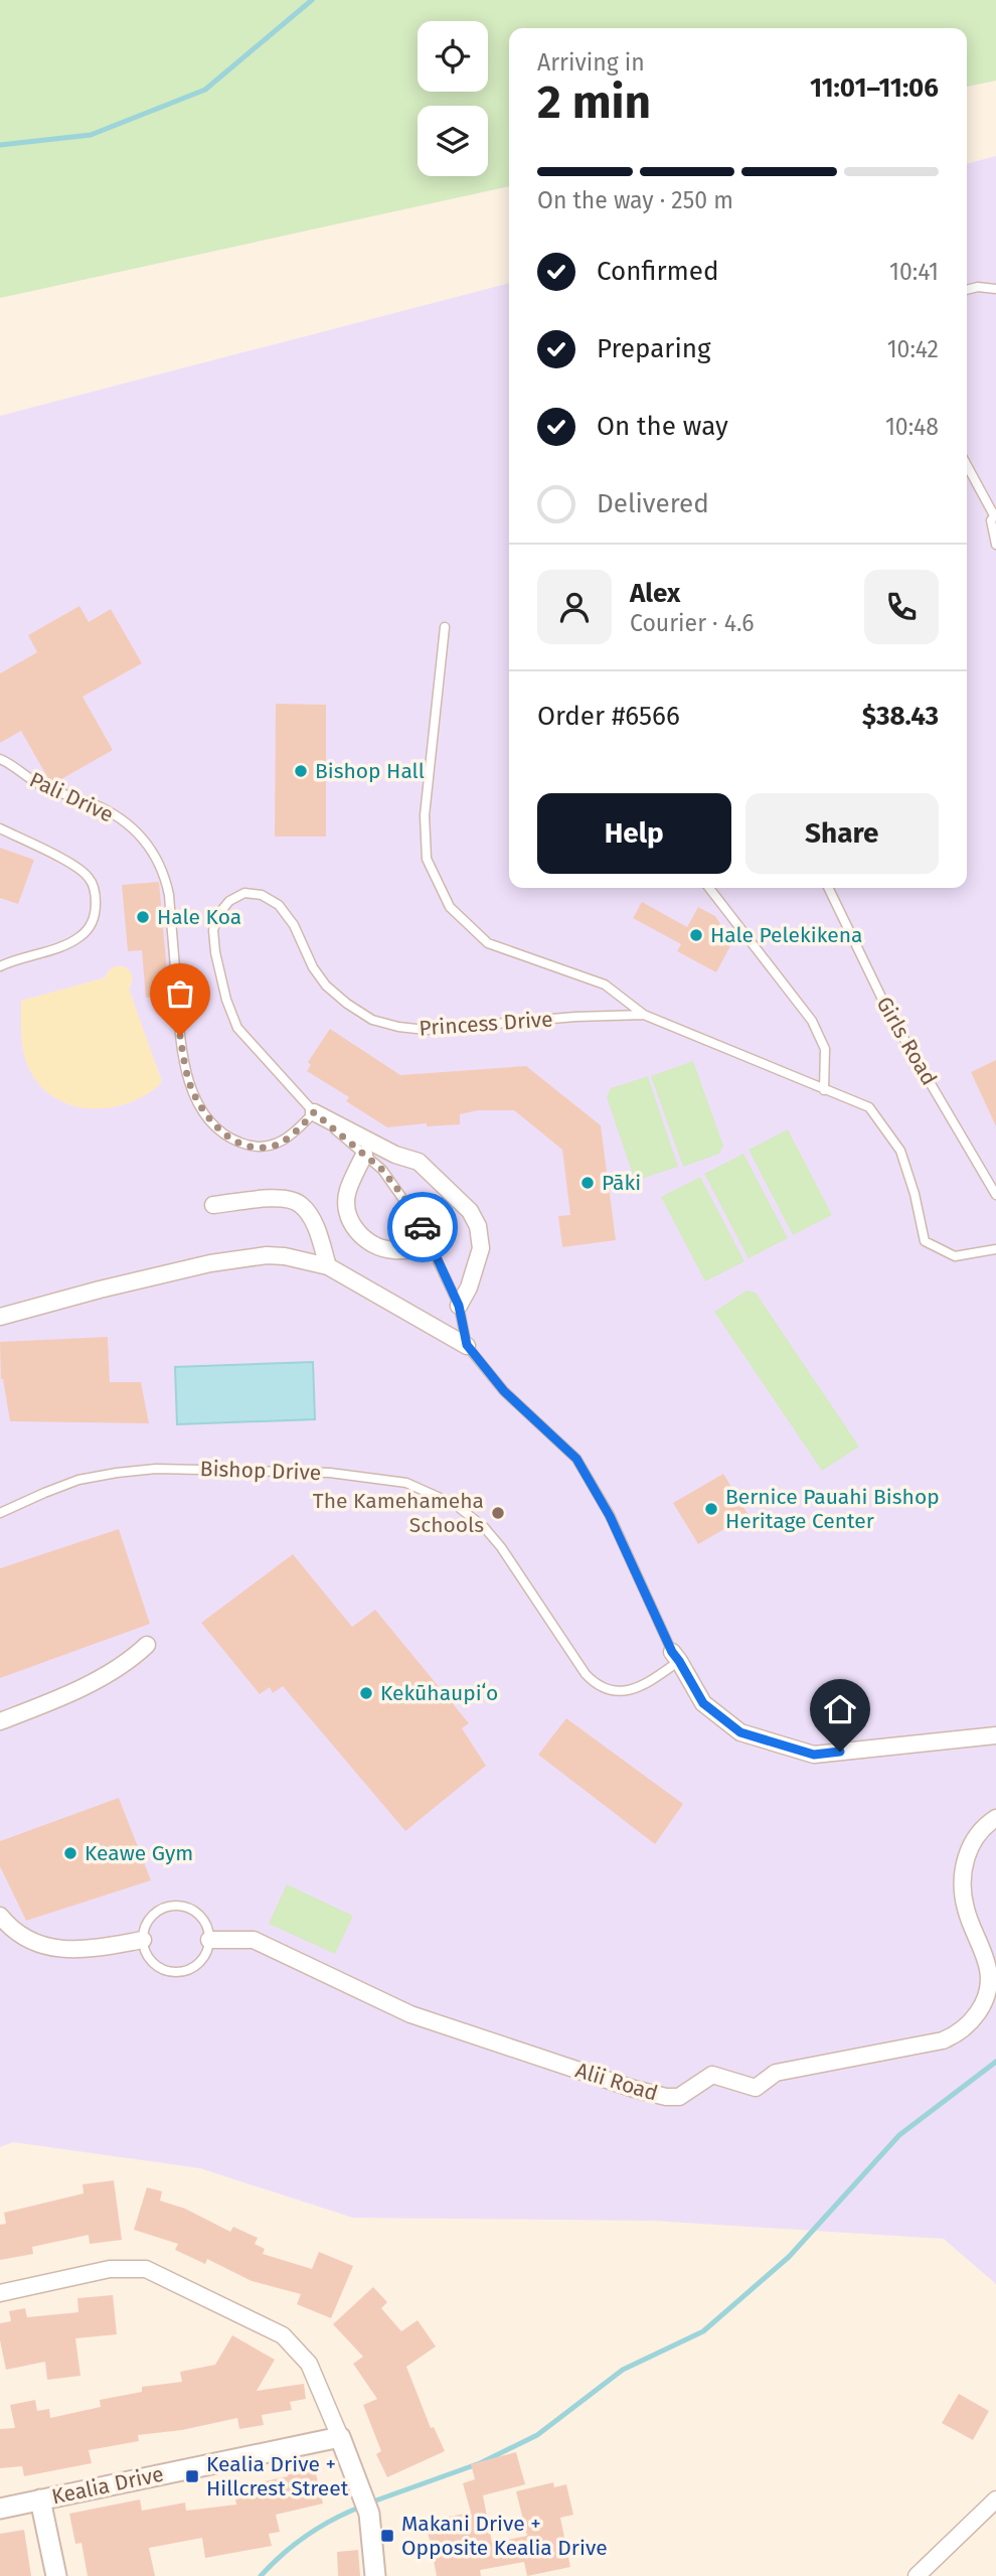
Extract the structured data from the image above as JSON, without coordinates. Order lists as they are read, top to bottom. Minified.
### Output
{"streets":{"street":["Princess Drive","Alii Road","Kealia Drive"],"lane":["Pali Drive","Girls Road","Bishop Drive"]},"crossings":[["Pali Drive","Princess Drive"],["Princess Drive","Bishop Drive"]],"places":{"other":["Bishop Hall","Hale Koa","Hale Pelekikena","Pāki","Bernice Pauahi Bishop Heritage Center","The Kamehameha Schools","Kekūhaupiʻo","Keawe Gym"],"transit":["Kealia Drive + Hillcrest Street","Makani Drive + Opposite Kealia Drive"]},"page":{"heading":["2 min","Arriving in","11:01–11:06"],"panel":["Alex","Courier · 4.6","Order #6566","$38.43"],"bar":"On the way · 250 m","list":[["Confirmed","10:41"],["Preparing","10:42"],["On the way","10:48"],"Delivered"],"buttons":["Help","Share"]}}
